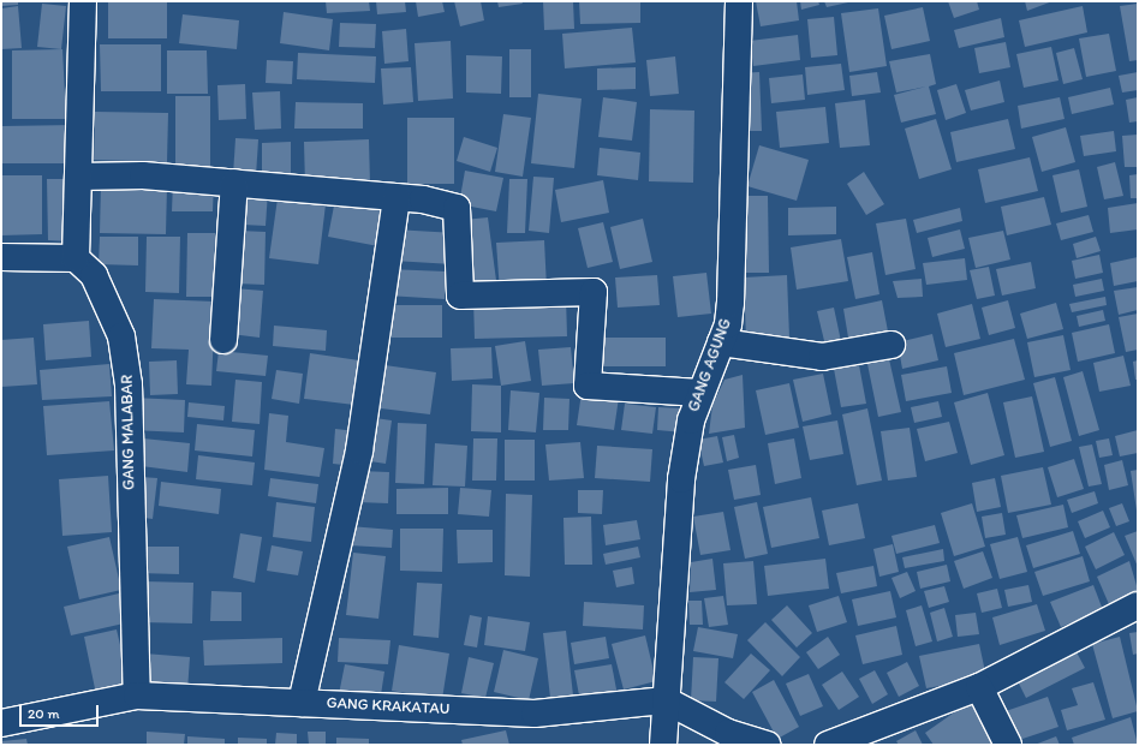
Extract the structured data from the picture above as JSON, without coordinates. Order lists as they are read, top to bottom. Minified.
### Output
{"streets":{"street":["GANG AGUNG","GANG MALABAR","GANG KRAKATAU"]},"crossings":[["GANG AGUNG","GANG KRAKATAU"],["GANG MALABAR","GANG KRAKATAU"]],"scale_bar":"20 m"}
